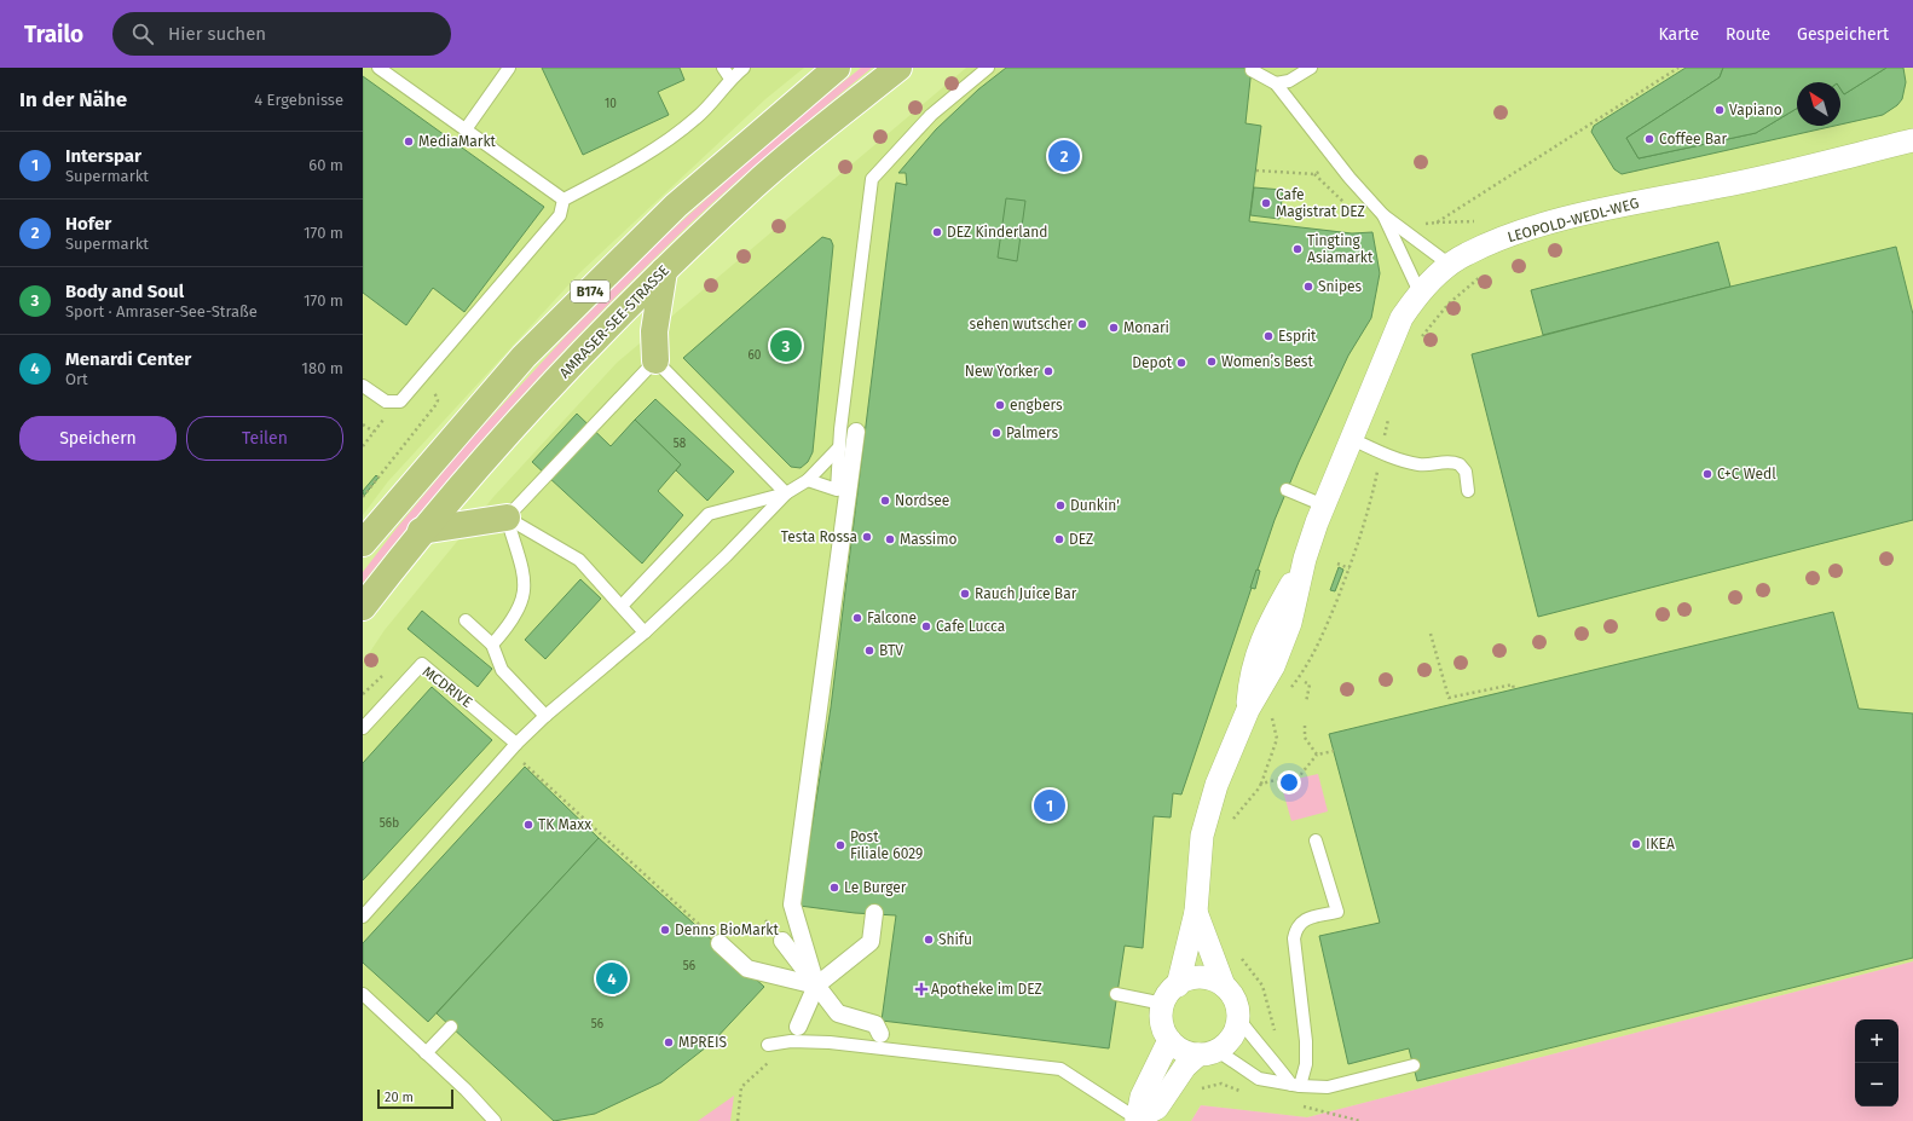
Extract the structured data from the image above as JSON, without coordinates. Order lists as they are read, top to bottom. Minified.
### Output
{"streets":{"main road":["B174","AMRASER-SEE-STRASSE"],"street":["LEOPOLD-WEDL-WEG"],"lane":["MCDRIVE"]},"places":{"other":["Vapiano","Coffee Bar","MediaMarkt","Cafe Magistrat DEZ","DEZ Kinderland","Tingting Asiamarkt","Snipes","sehen wutscher","Monari","Esprit","Women’s Best","Depot","New Yorker","engbers","Palmers","C+C Wedl","Nordsee","Dunkin'","Testa Rossa","Massimo","DEZ","Rauch Juice Bar","Falcone","Cafe Lucca","BTV","TK Maxx","IKEA","Post Filiale 6029","Le Burger","Denns BioMarkt","Shifu","MPREIS"],"health":["Apotheke im DEZ"]},"house_numbers":["10","60","58","56b","56","56"],"scale_bar":"20 m","north":"top left","page":{"header":"Trailo","search":"Hier suchen","nav":["Karte","Route","Gespeichert"],"heading":["In der Nähe","4 Ergebnisse"],"list":[{"mark":"1","name":"Interspar","note":"Supermarkt","value":"60 m"},{"mark":"2","name":"Hofer","note":"Supermarkt","value":"170 m"},{"mark":"3","name":"Body and Soul","note":"Sport · Amraser-See-Straße","value":"170 m"},{"mark":"4","name":"Menardi Center","note":"Ort","value":"180 m"}],"pins":["2","3","1","4"],"buttons":["Speichern","Teilen"],"map_buttons":["+","−"],"scale":"20 m"}}
